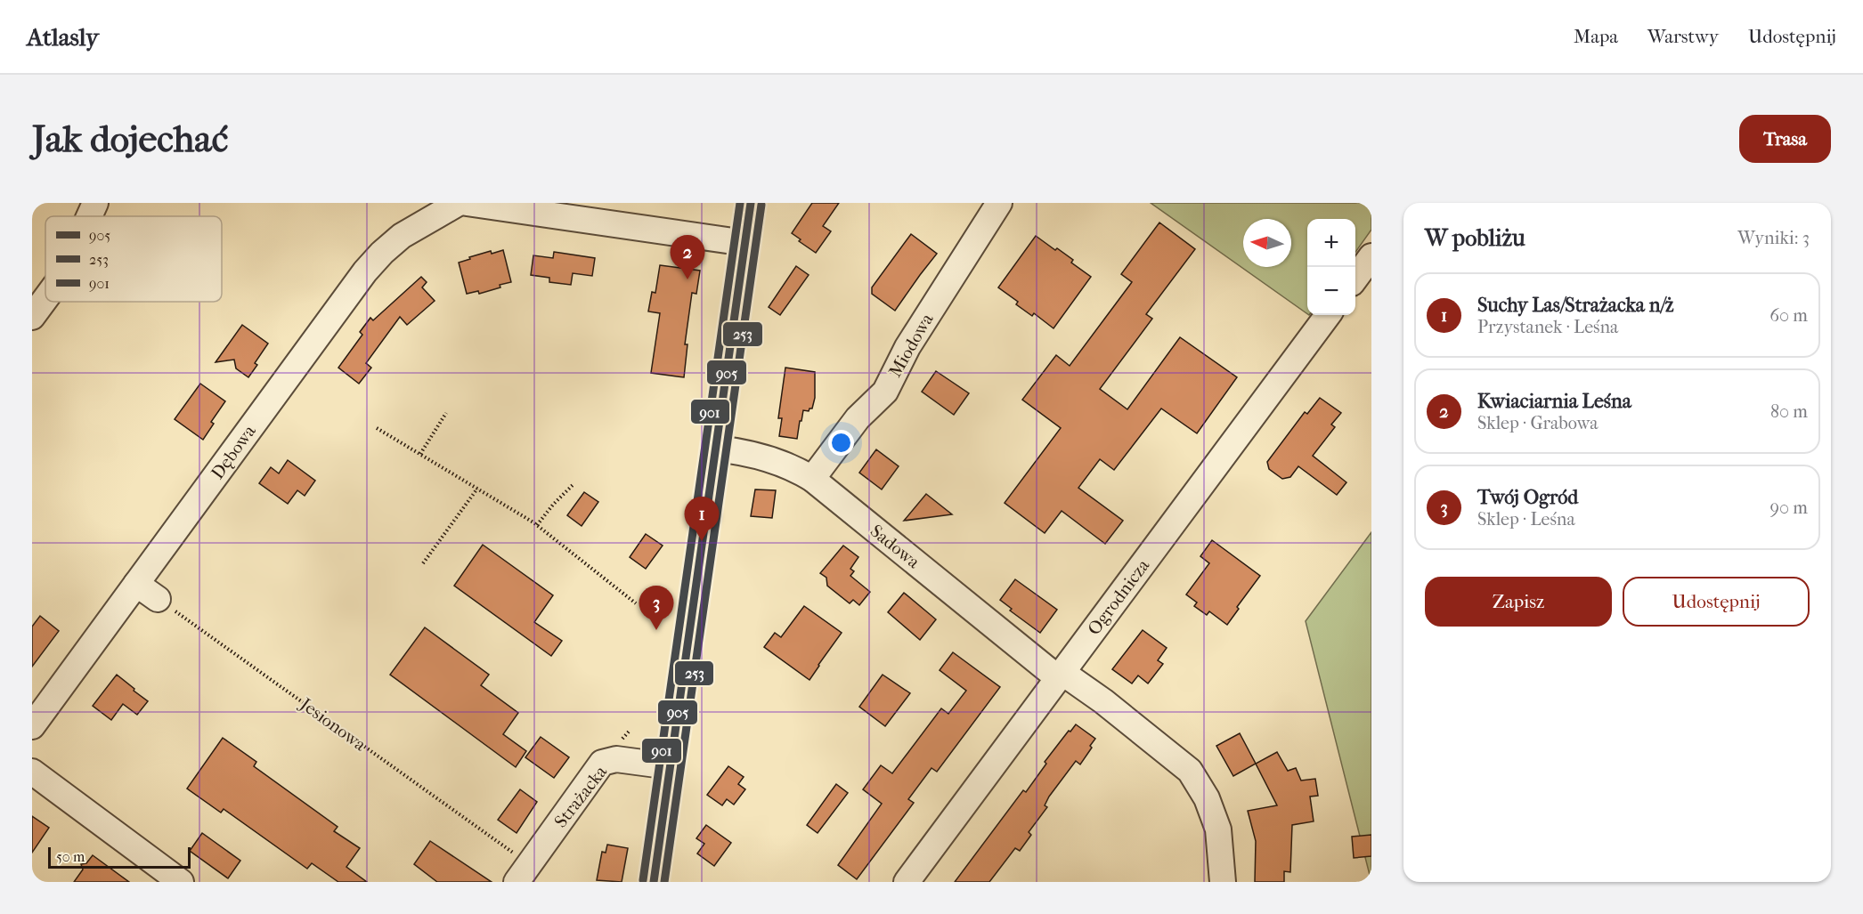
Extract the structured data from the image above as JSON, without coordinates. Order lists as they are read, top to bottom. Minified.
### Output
{"streets":{"street":["Miodowa","Dębowa","Sadowa","Ogrodnicza","Strażacka"],"path":["Jesionowa"]},"crossings":[["Miodowa","Sadowa"],["Sadowa","Ogrodnicza"],["Jesionowa","Strażacka"]],"lines":["transit line 905","transit line 901","transit line 253"],"legend":["905","253","901"],"scale_bar":"50 m","north":"left","page":{"header":"Atlasly","nav":["Mapa","Warstwy","Udostępnij"],"buttons":["Trasa",["Zapisz","Udostępnij"]],"title":"Jak dojechać","heading":["W pobliżu","Wyniki: 3"],"map_buttons":["+","−"],"pins":["2","1","3"],"list":[{"mark":"1","name":"Suchy Las/Strażacka n/ż","note":"Przystanek · Leśna","value":"60 m"},{"mark":"2","name":"Kwiaciarnia Leśna","note":"Sklep · Grabowa","value":"80 m"},{"mark":"3","name":"Twój Ogród","note":"Sklep · Leśna","value":"90 m"}],"scale":"50 m"}}
